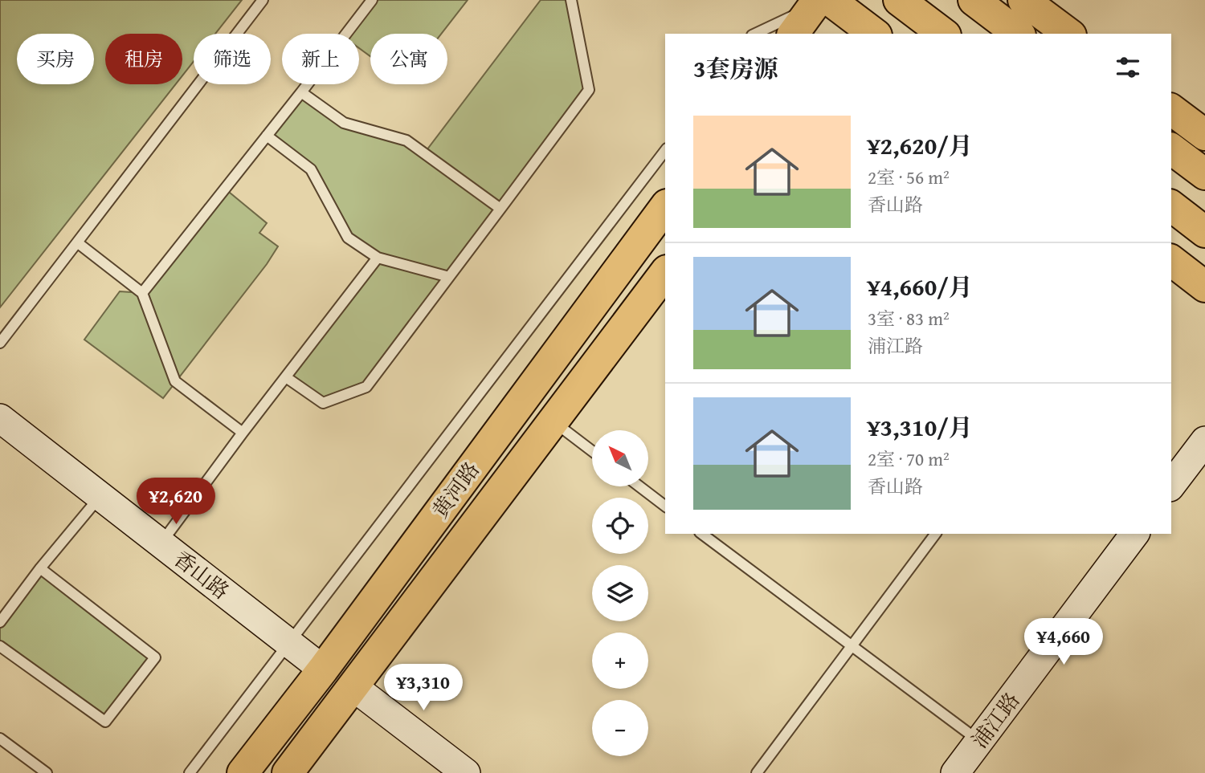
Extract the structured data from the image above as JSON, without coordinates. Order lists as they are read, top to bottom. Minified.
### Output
{"streets":{"main road":["黄河路"],"street":["香山路","浦江路"]},"crossings":[["黄河路","香山路"]],"north":"top left","page":{"chip":["买房","租房","筛选","新上","公寓"],"heading":"3套房源","list":[{"name":"¥2,620/月","note":"2室 · 56 m² · 香山路"},{"name":"¥4,660/月","note":"3室 · 83 m² · 浦江路"},{"name":"¥3,310/月","note":"2室 · 70 m² · 香山路"}],"map_buttons":["+","−"],"price":["¥2,620","¥4,660","¥3,310"]}}
